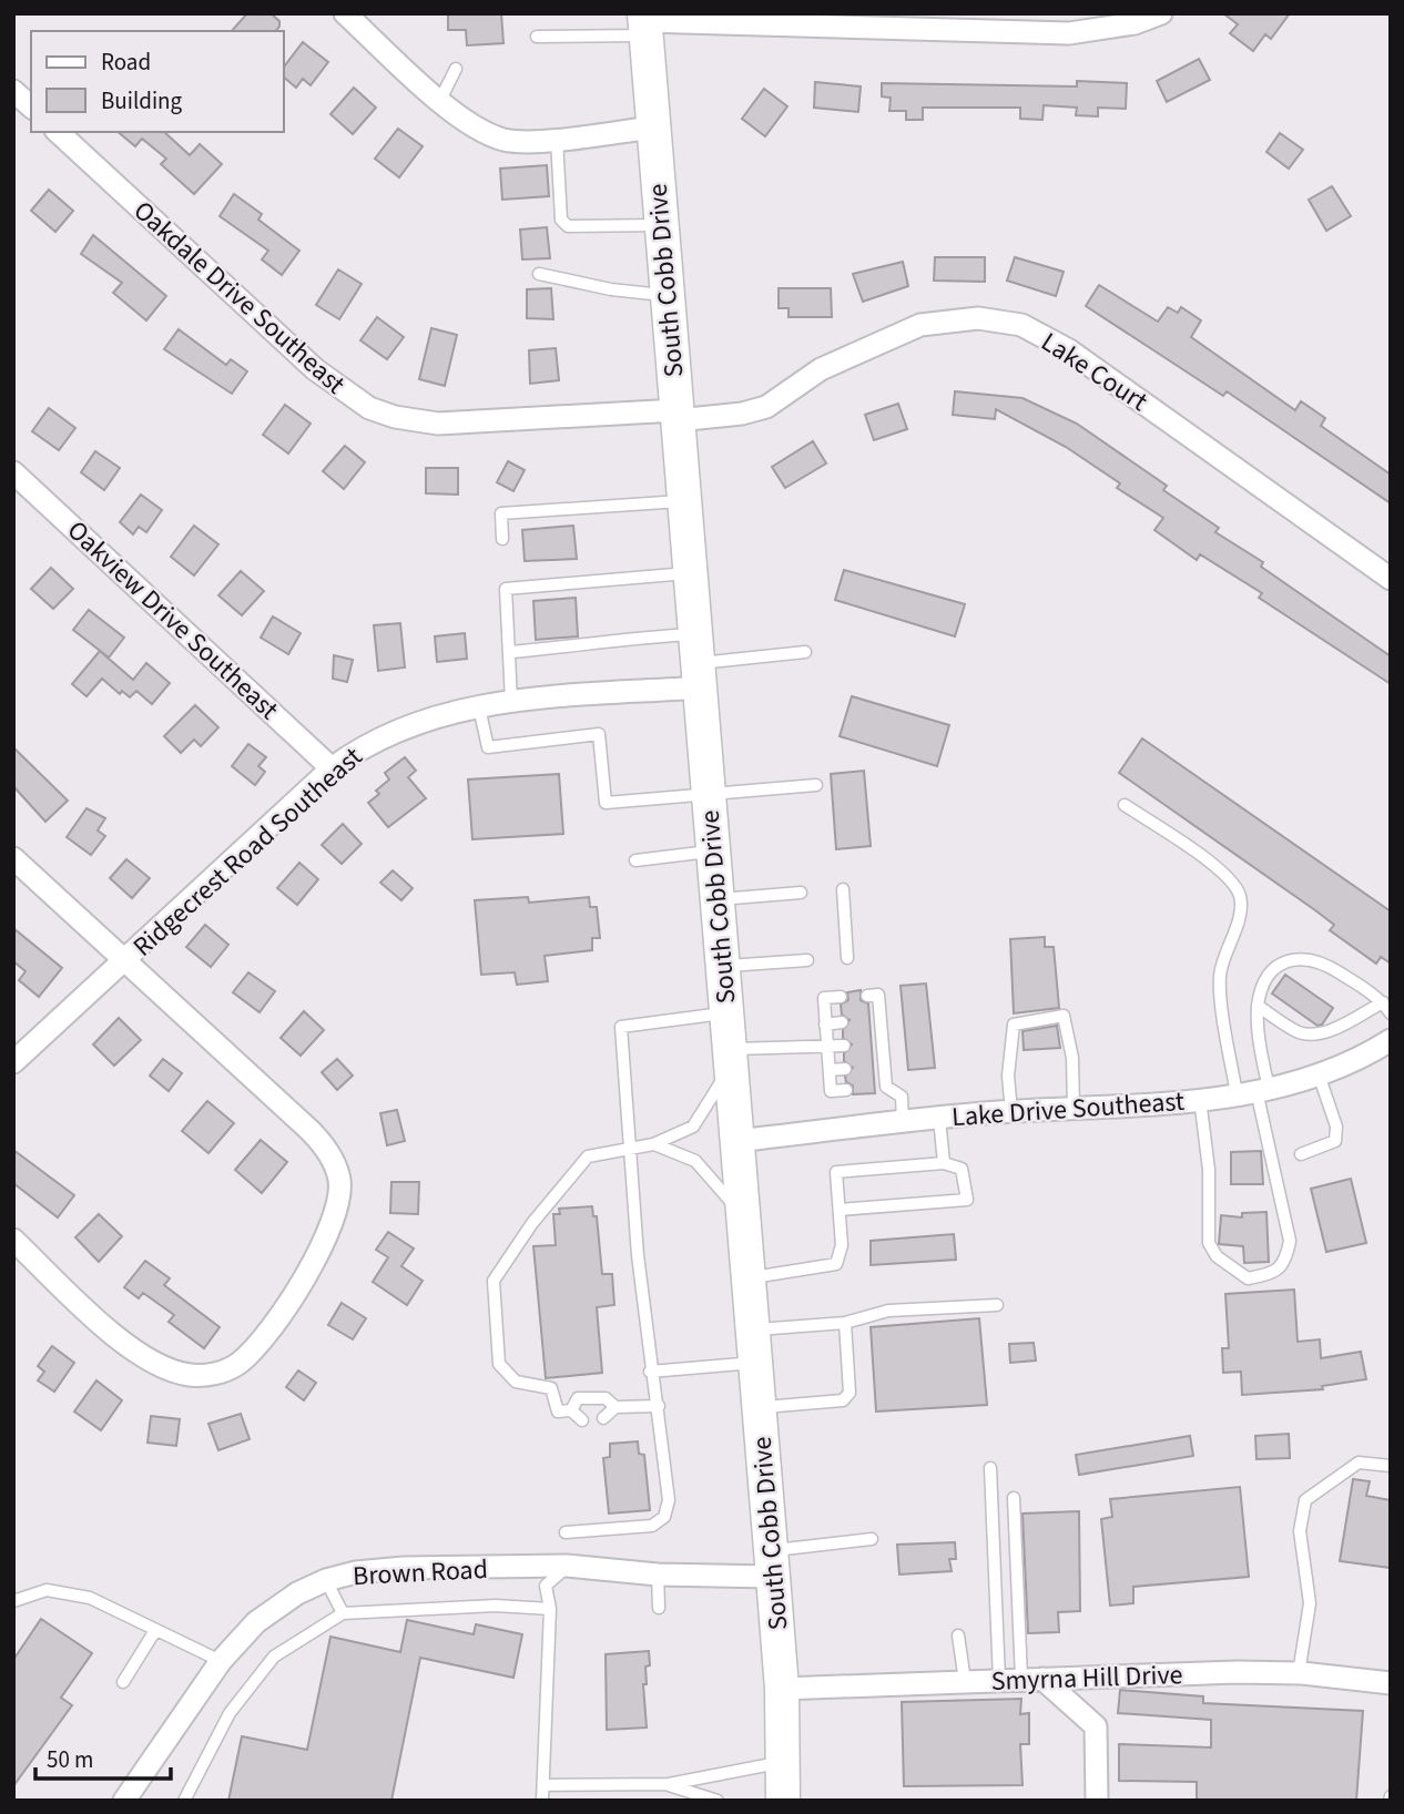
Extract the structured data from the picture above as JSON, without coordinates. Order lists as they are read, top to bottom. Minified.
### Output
{"streets":{"main road":["South Cobb Drive"],"street":["Oakdale Drive Southeast","Lake Court","Oakview Drive Southeast","Ridgecrest Road Southeast","Lake Drive Southeast","Brown Road","Smyrna Hill Drive"]},"crossings":[["South Cobb Drive","Oakdale Drive Southeast"],["South Cobb Drive","Lake Court"],["South Cobb Drive","Ridgecrest Road Southeast"],["South Cobb Drive","Lake Drive Southeast"],["South Cobb Drive","Brown Road"],["South Cobb Drive","Smyrna Hill Drive"],["Oakdale Drive Southeast","Lake Court"],["Oakview Drive Southeast","Ridgecrest Road Southeast"]],"legend":["Road","Building"],"scale_bar":"50 m"}
